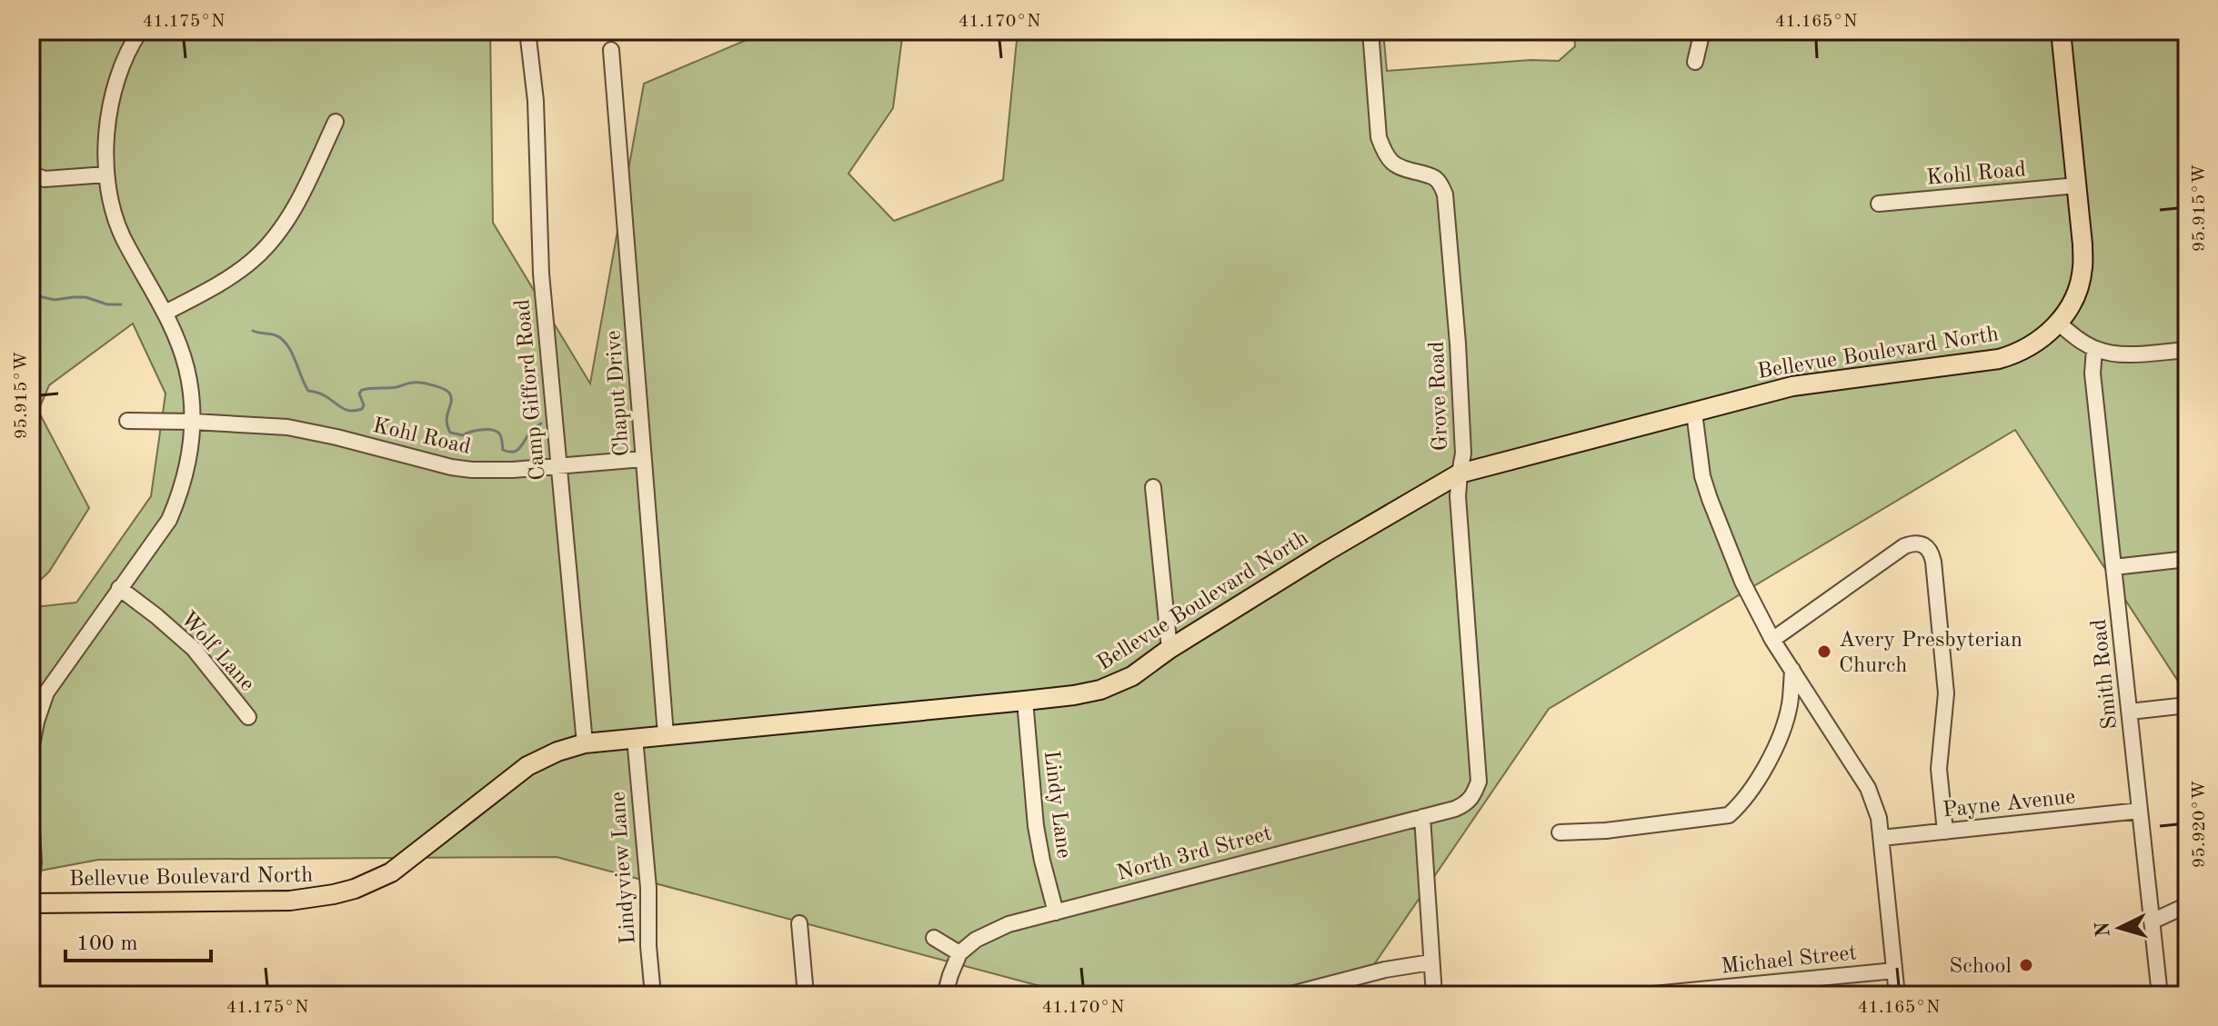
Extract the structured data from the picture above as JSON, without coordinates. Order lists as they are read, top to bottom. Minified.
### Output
{"streets":{"main road":["Bellevue Boulevard North"],"street":["Kohl Road","Camp Gifford Road","Chaput Drive","Grove Road","Wolf Lane","Smith Road","Payne Avenue","Lindy Lane","North 3rd Street","Lindyview Lane","Michael Street"]},"crossings":[["Kohl Road","Bellevue Boulevard North"],["Kohl Road","Camp Gifford Road"],["Kohl Road","Chaput Drive"],["Bellevue Boulevard North","Camp Gifford Road"],["Bellevue Boulevard North","Chaput Drive"],["Bellevue Boulevard North","Grove Road"],["Bellevue Boulevard North","Lindy Lane"],["Bellevue Boulevard North","Lindyview Lane"],["Grove Road","North 3rd Street"],["Smith Road","Payne Avenue"],["Lindy Lane","North 3rd Street"]],"places":["Avery Presbyterian Church","School"],"scale_bar":"100 m","north":"left","coordinates":["41.175°N","41.170°N","41.165°N","95.915°W","95.920°W"]}
